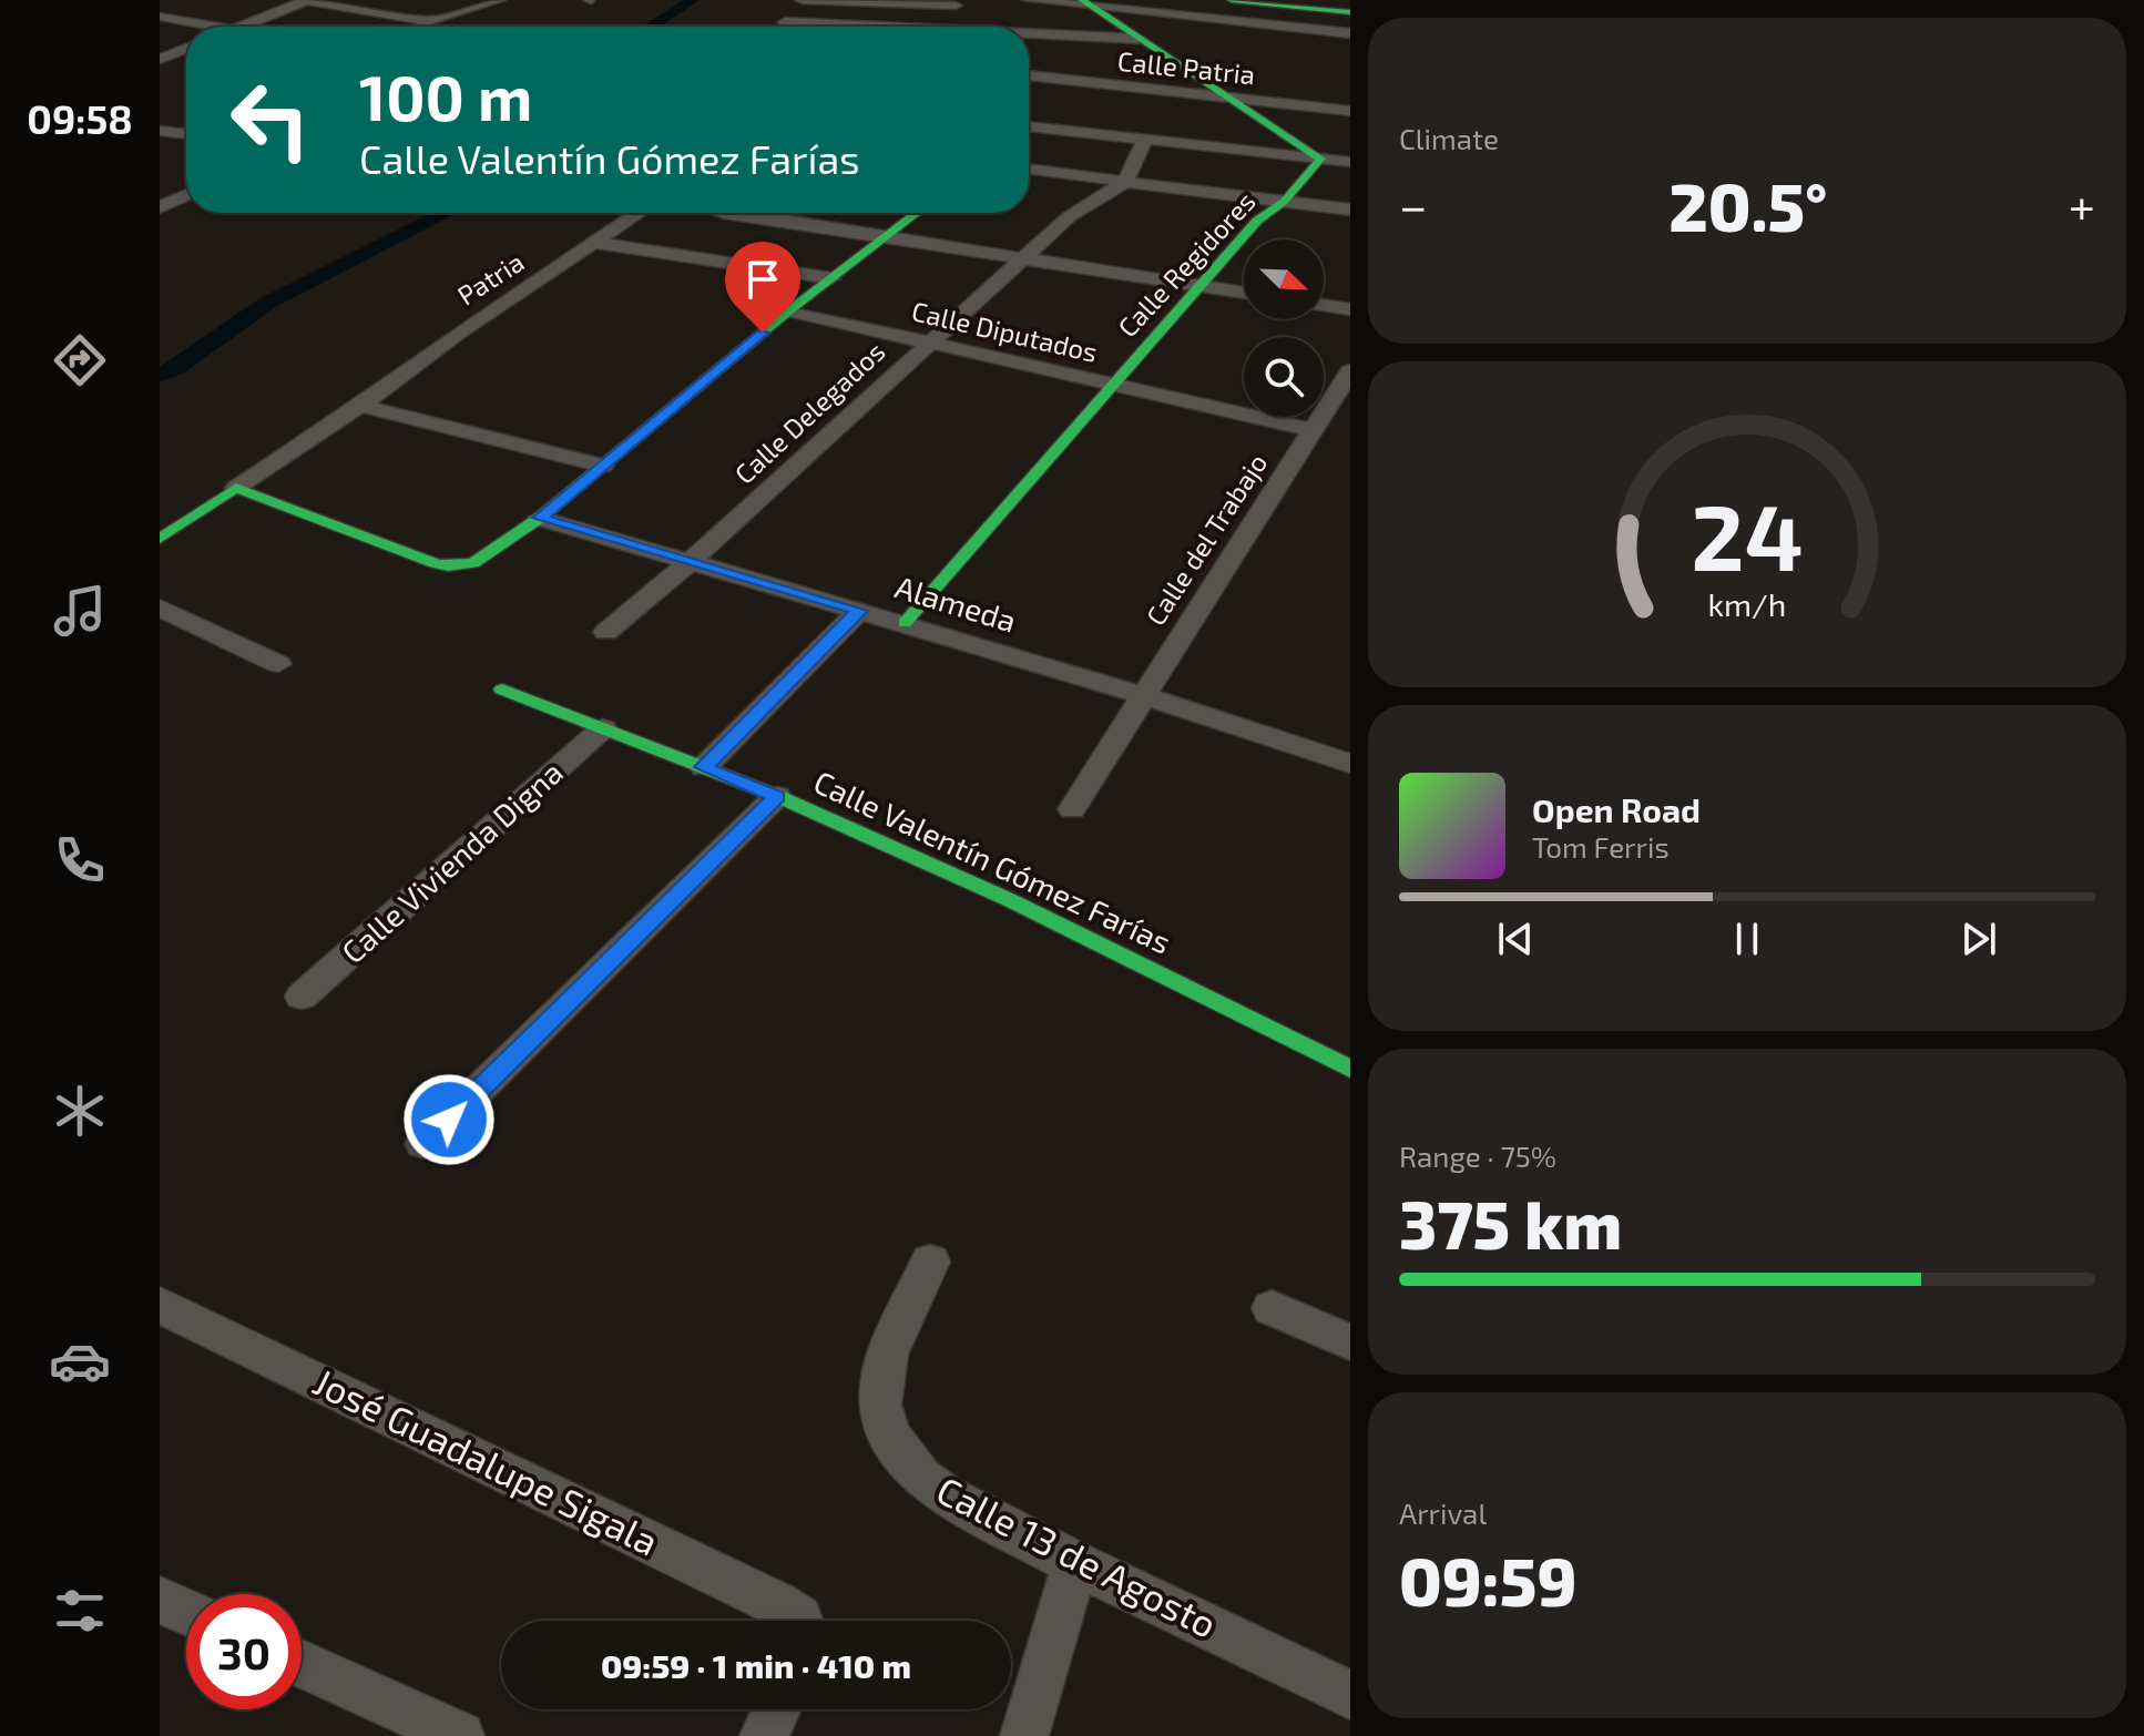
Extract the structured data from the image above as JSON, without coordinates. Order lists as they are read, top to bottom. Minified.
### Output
{"streets":{"street":["Calle Patria","Calle Regidores","Patria","Calle Diputados","Calle Delegados","Calle del Trabajo","Alameda","Calle Vivienda Digna","Calle Valentín Gómez Farías","José Guadalupe Sigala","Calle 13 de Agosto"]},"crossings":[["Calle Regidores","Calle Diputados"],["Calle Regidores","Alameda"],["Calle Diputados","Calle Delegados"],["Calle Diputados","Calle del Trabajo"],["Calle Delegados","Alameda"],["Calle del Trabajo","Alameda"],["Calle Vivienda Digna","Calle Valentín Gómez Farías"]],"north":"bottom right","page":{"tabs":"09:58","tile":["Climate",["Range · 75%","375 km"],["Arrival","09:59"]],"turn":["100 m","Calle Valentín Gómez Farías"],"heat":["−","20.5°","+"],"song":["Open Road","Tom Ferris"],"limit":"30","trip":"09:59 · 1 min · 410 m","gauge":["24","km/h"]}}
